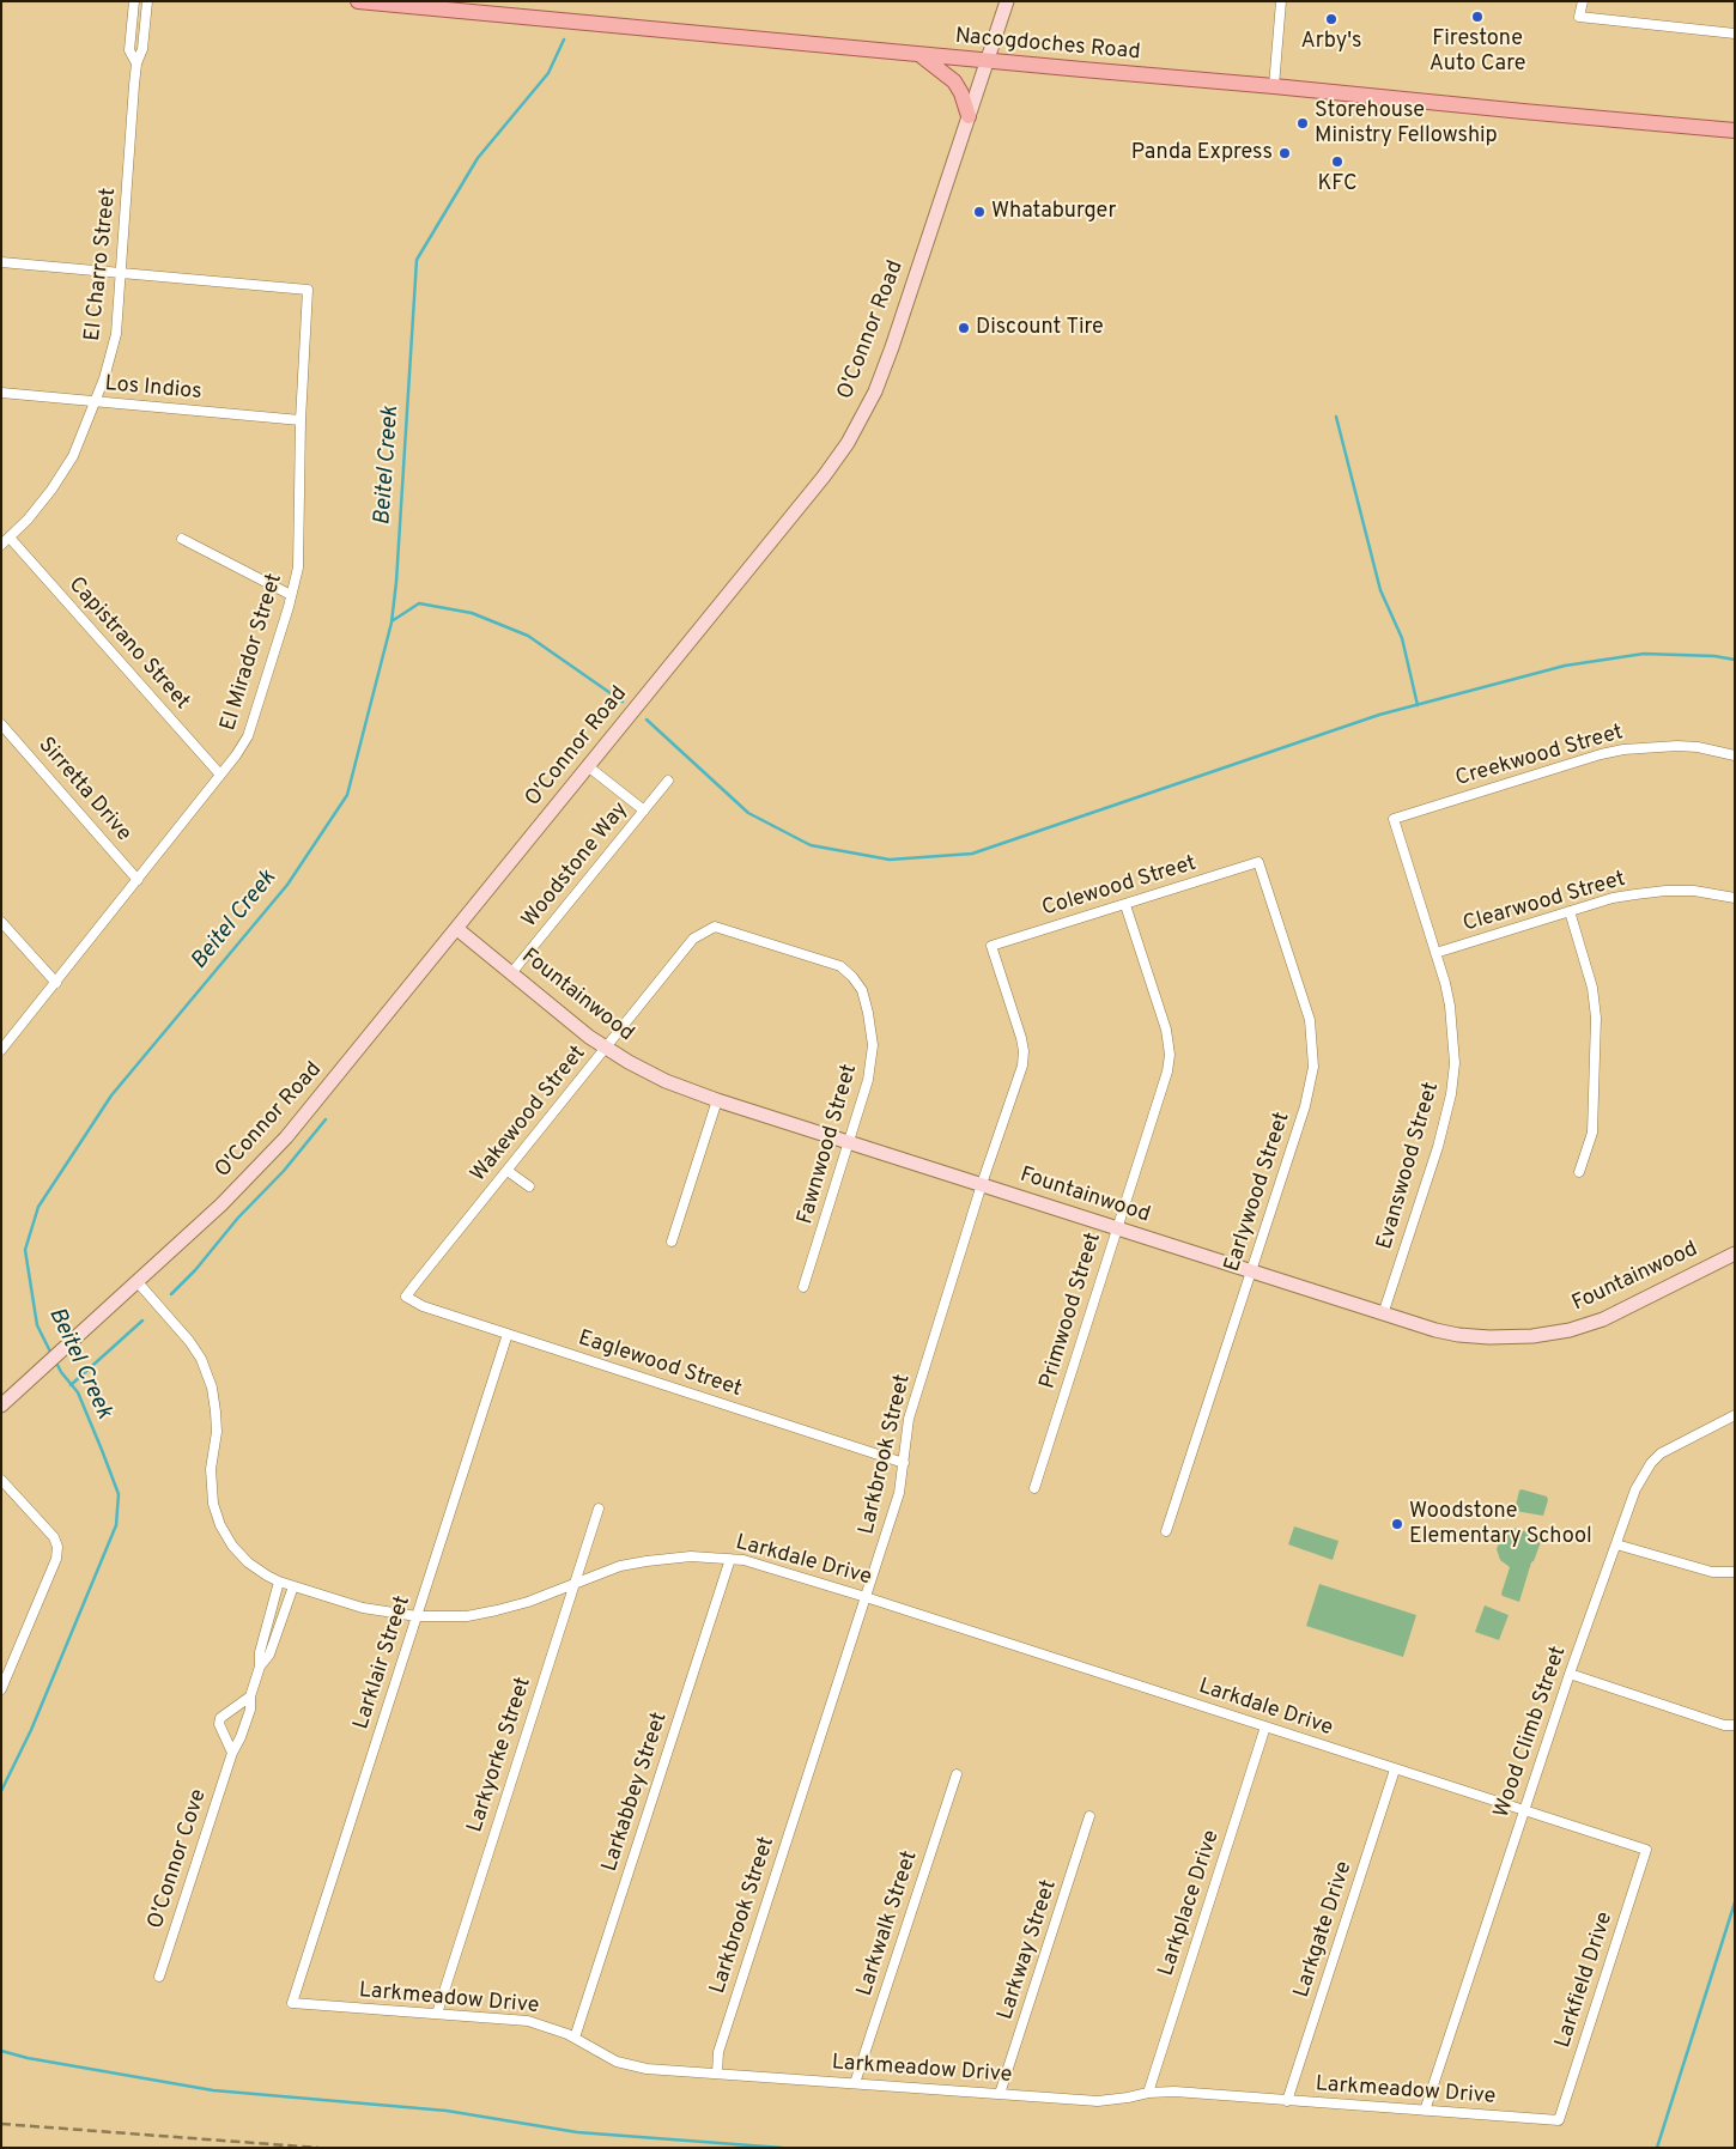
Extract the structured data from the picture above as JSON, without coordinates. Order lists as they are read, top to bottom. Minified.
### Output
{"streets":{"main road":["Nacogdoches Road","O'Connor Road","Fountainwood"],"street":["El Charro Street","Los Indios","Capistrano Street","El Mirador Street","Creekwood Street","Sirretta Drive","Woodstone Way","Colewood Street","Clearwood Street","Wakewood Street","Fawnwood Street","Evanswood Street","Earlywood Street","Primwood Street","Eaglewood Street","Larkbrook Street","Larkdale Drive","Larklair Street","Wood Climb Street","Larkyorke Street","Larkabbey Street","O'Connor Cove","Larkplace Drive","Larkwalk Street","Larkgate Drive","Larkway Street","Larkfield Drive","Larkmeadow Drive"]},"crossings":[["Nacogdoches Road","O'Connor Road"],["El Charro Street","Los Indios"],["El Charro Street","Capistrano Street"],["El Charro Street","El Mirador Street"],["O'Connor Road","Fountainwood"],["O'Connor Road","Larkdale Drive"],["Los Indios","El Mirador Street"],["Capistrano Street","El Mirador Street"],["El Mirador Street","Sirretta Drive"],["Creekwood Street","Evanswood Street"],["Woodstone Way","Fountainwood"],["Colewood Street","Earlywood Street"],["Colewood Street","Primwood Street"],["Colewood Street","Larkbrook Street"],["Clearwood Street","Evanswood Street"],["Fountainwood","Wakewood Street"],["Fountainwood","Fawnwood Street"],["Fountainwood","Evanswood Street"],["Fountainwood","Earlywood Street"],["Fountainwood","Primwood Street"],["Fountainwood","Larkbrook Street"],["Wakewood Street","Fawnwood Street"],["Wakewood Street","Eaglewood Street"],["Eaglewood Street","Larkbrook Street"],["Eaglewood Street","Larklair Street"],["Larkbrook Street","Larkdale Drive"],["Larkbrook Street","Larkmeadow Drive"],["Larkdale Drive","Larklair Street"],["Larkdale Drive","Wood Climb Street"],["Larkdale Drive","Larkyorke Street"],["Larkdale Drive","Larkabbey Street"],["Larkdale Drive","O'Connor Cove"],["Larkdale Drive","Larkplace Drive"],["Larkdale Drive","Larkgate Drive"],["Larkdale Drive","Larkfield Drive"],["Larklair Street","Larkmeadow Drive"],["Wood Climb Street","Larkmeadow Drive"],["Larkyorke Street","Larkmeadow Drive"],["Larkabbey Street","Larkmeadow Drive"],["Larkplace Drive","Larkmeadow Drive"],["Larkwalk Street","Larkmeadow Drive"],["Larkgate Drive","Larkmeadow Drive"],["Larkway Street","Larkmeadow Drive"],["Larkfield Drive","Larkmeadow Drive"]],"water":["Beitel Creek"],"places":["Firestone Auto Care","Arby's","Storehouse Ministry Fellowship","Panda Express","KFC","Whataburger","Discount Tire","Woodstone Elementary School"]}
